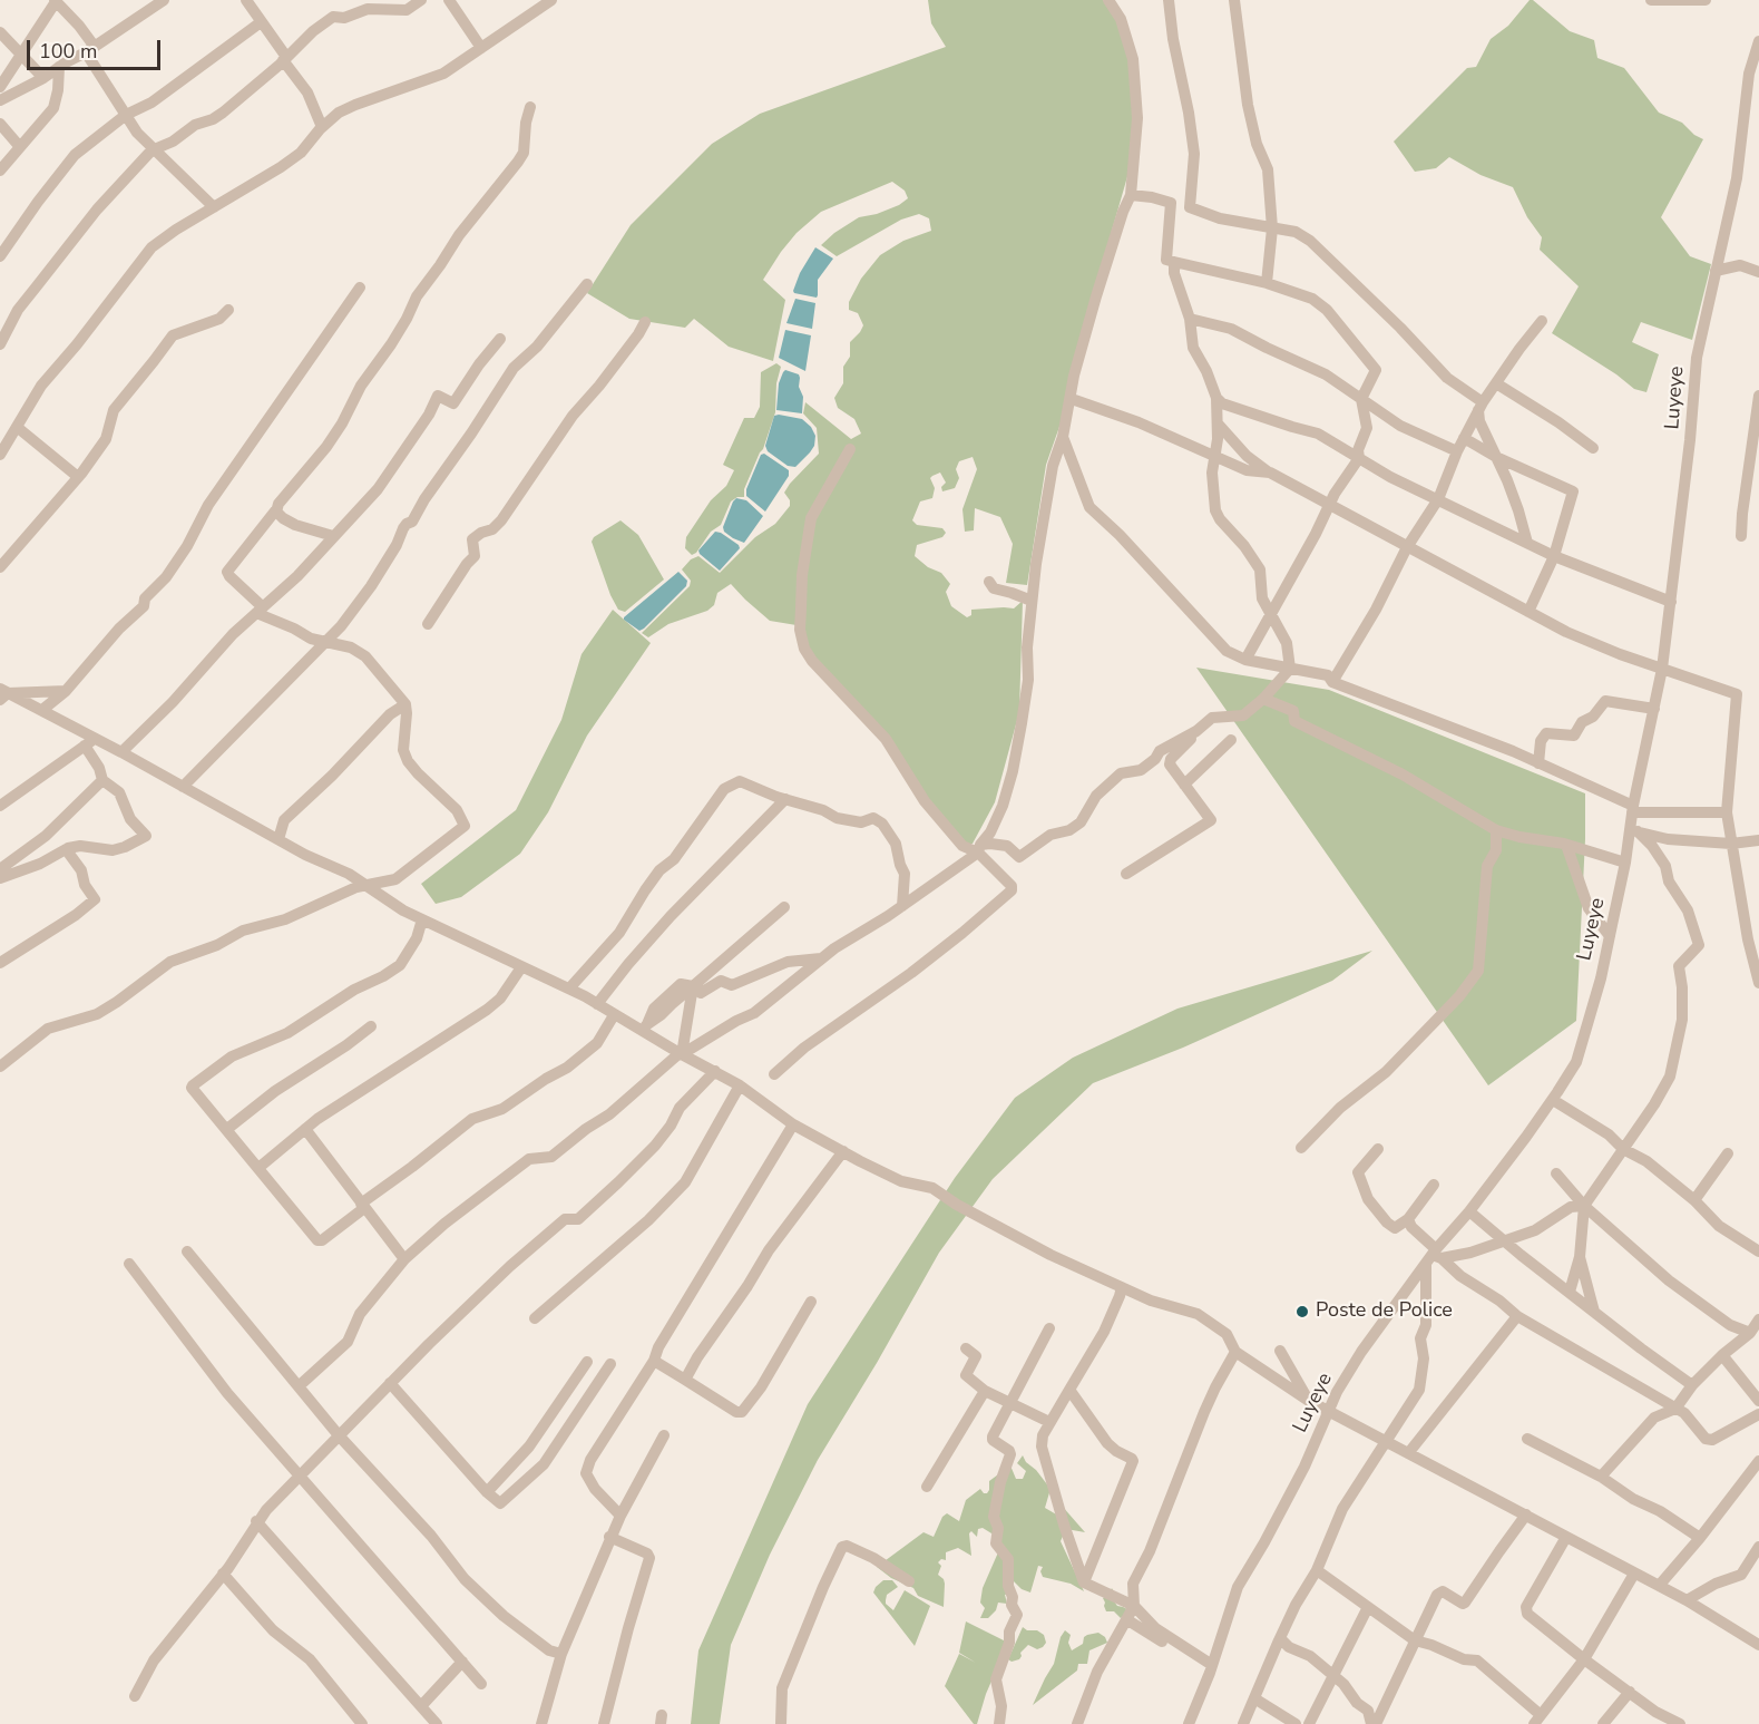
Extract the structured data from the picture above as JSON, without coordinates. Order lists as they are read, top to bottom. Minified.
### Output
{"streets":{"street":["Luyeye"]},"places":["Poste de Police"],"scale_bar":"100 m"}
